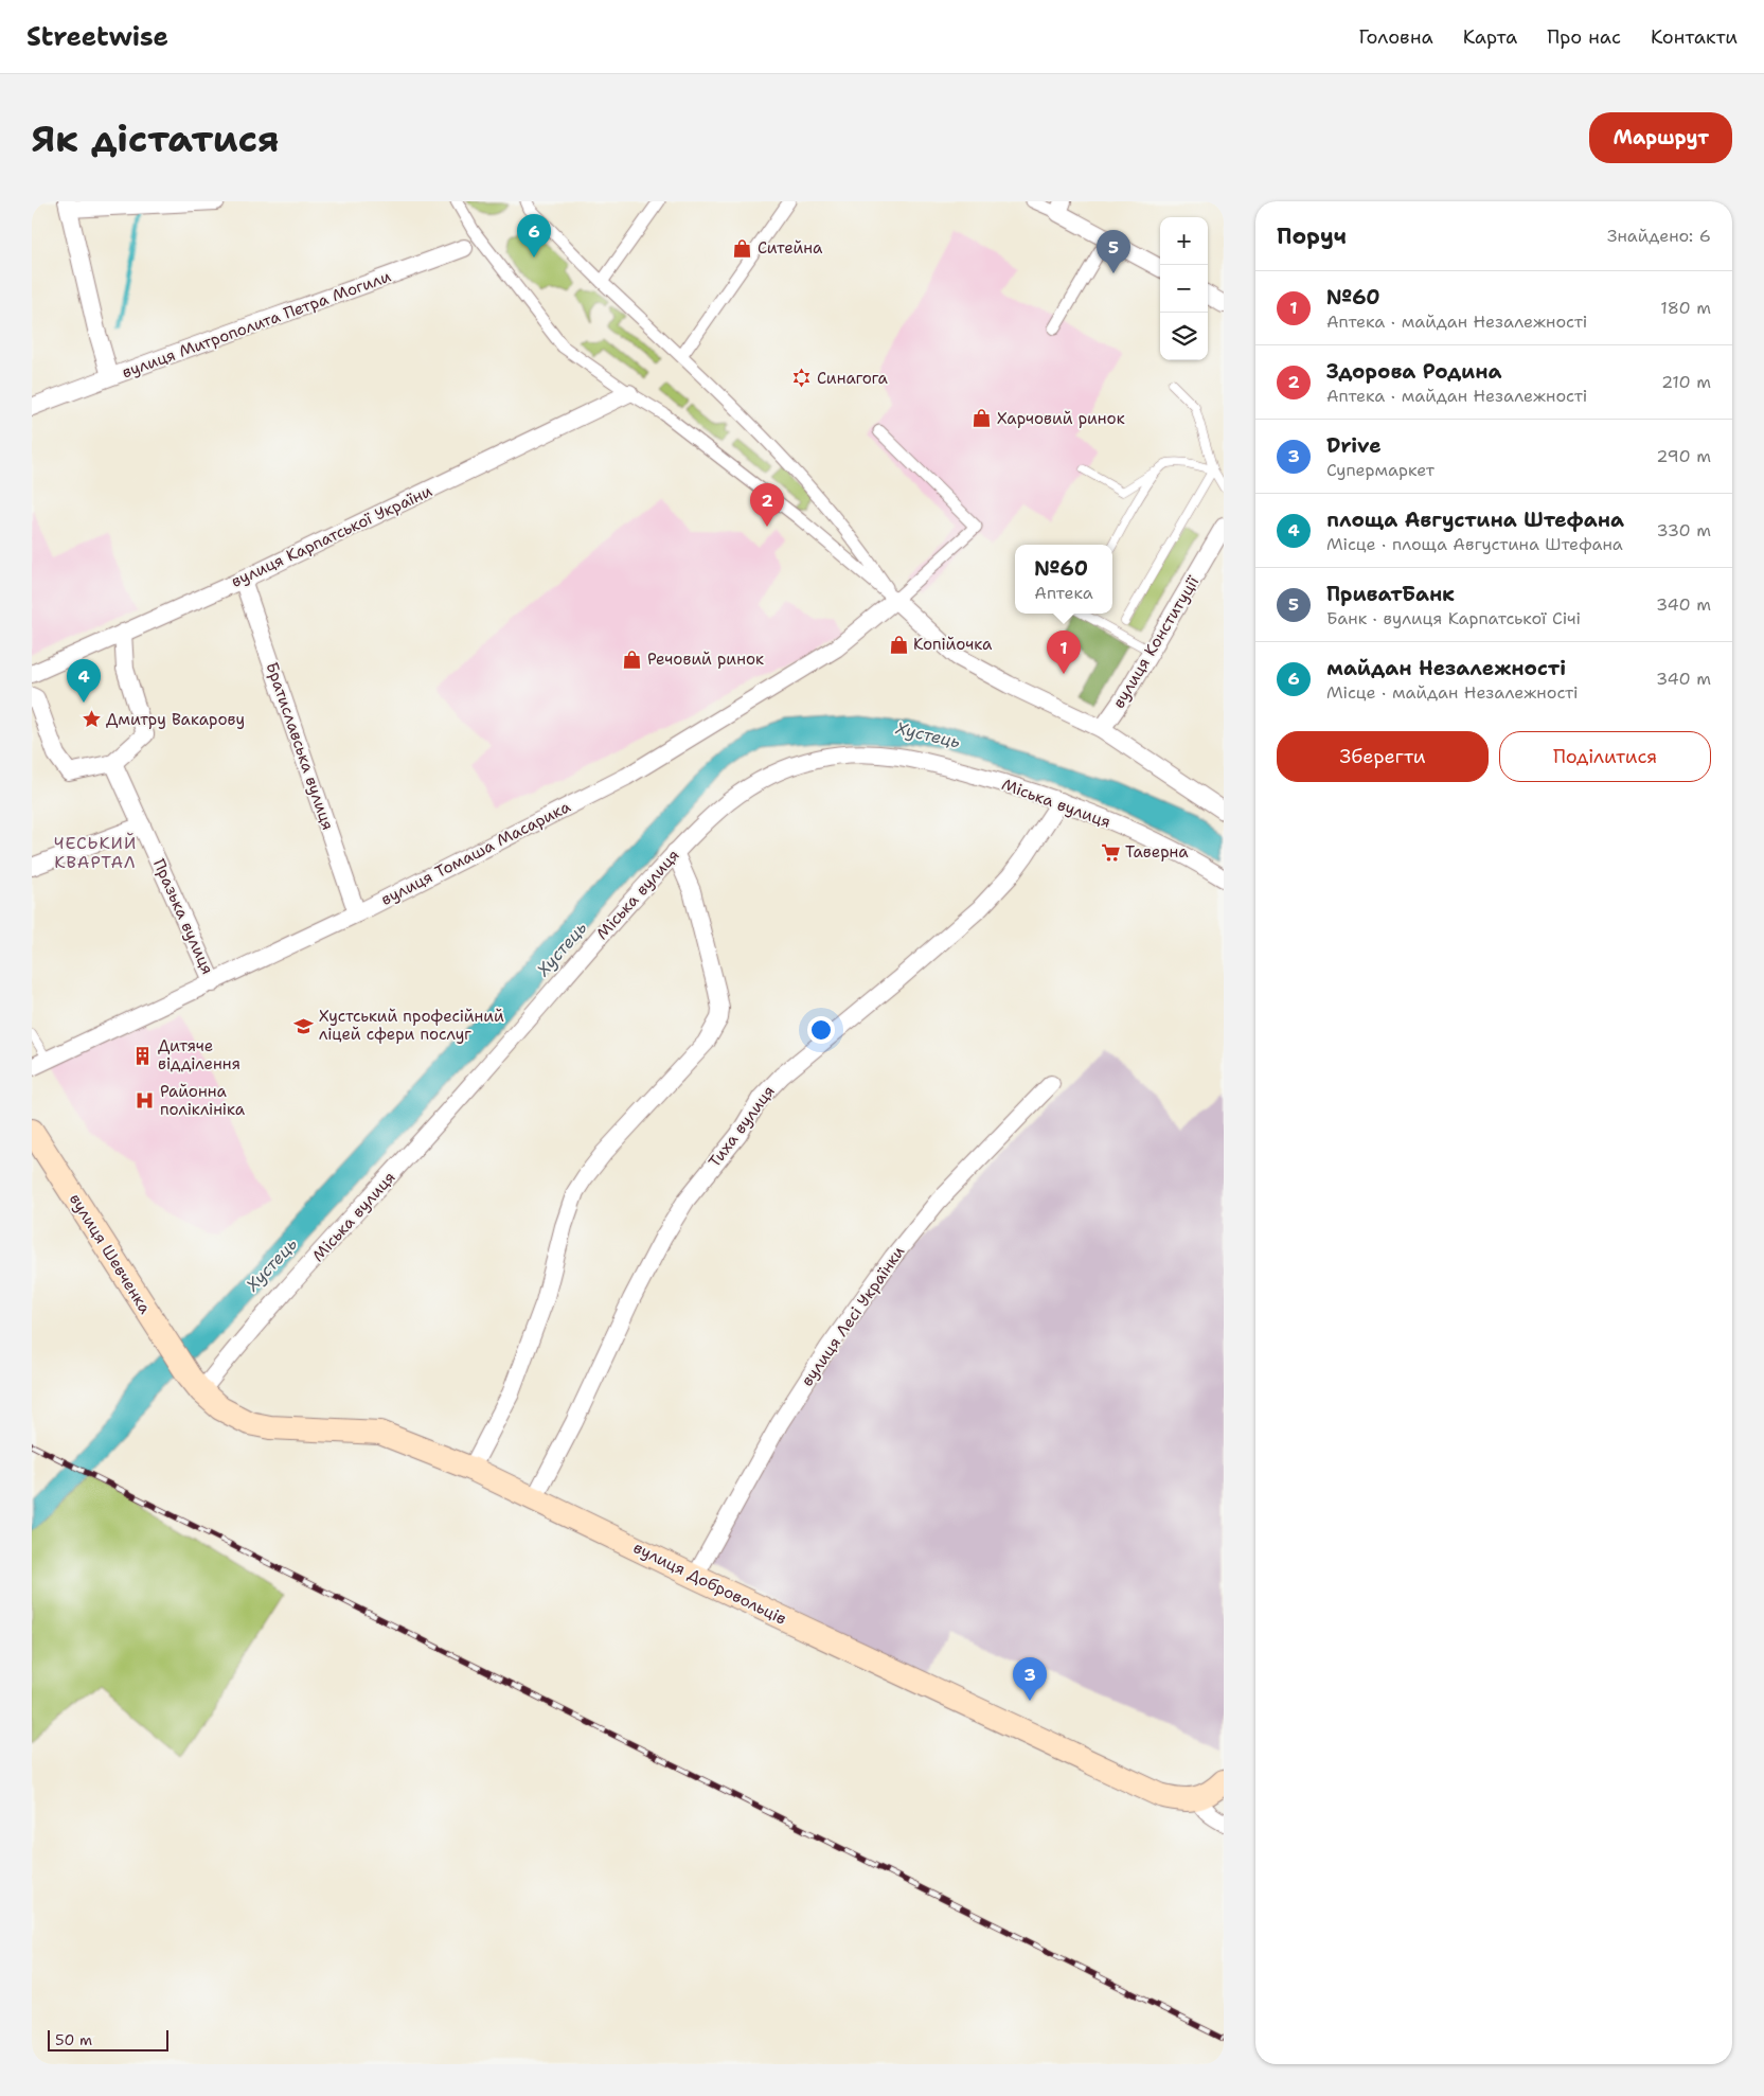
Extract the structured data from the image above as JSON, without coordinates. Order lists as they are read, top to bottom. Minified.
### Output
{"streets":{"main road":["вулиця Шевченка","вулиця Добровольців"],"street":["вулиця Митрополита Петра Могили","вулиця Карпатської України","вулиця Конституції","Братиславська вулиця","Міська вулиця","вулиця Томаша Масарика","Празька вулиця","Тиха вулиця","вулиця Лесі Українки"]},"crossings":[["вулиця Карпатської України","Братиславська вулиця"],["Братиславська вулиця","вулиця Томаша Масарика"],["Міська вулиця","Тиха вулиця"],["Міська вулиця","вулиця Шевченка"],["Міська вулиця","вулиця Добровольців"],["вулиця Томаша Масарика","Празька вулиця"],["Тиха вулиця","вулиця Добровольців"],["вулиця Шевченка","вулиця Добровольців"],["вулиця Лесі Українки","вулиця Добровольців"]],"districts":["ЧЕСЬКИЙ КВАРТАЛ"],"water":["Хустець"],"places":{"shop":["Ситейна","Харчовий ринок","Копійочка","Речовий ринок"],"synagogue":["Синагога"],"place":["Дмитру Вакарову"],"supermarket":["Таверна"],"school or university":["Хустський професійний ліцей сфери послуг"],"building":["Дитяче відділення"],"hospital":["Районна поліклініка"]},"scale_bar":"50 m","page":{"header":"Streetwise","nav":["Головна","Карта","Про нас","Контакти"],"buttons":["Маршрут",["Зберегти","Поділитися"]],"title":"Як дістатися","heading":["Поруч","Знайдено: 6"],"pins":["6","5","2","1","4","3"],"map_buttons":["+","−"],"list":[{"mark":"1","name":"№60","note":"Аптека · майдан Незалежності","value":"180 m"},{"mark":"2","name":"Здорова Родина","note":"Аптека · майдан Незалежності","value":"210 m"},{"mark":"3","name":"Drive","note":"Супермаркет","value":"290 m"},{"mark":"4","name":"площа Августина Штефана","note":"Місце · площа Августина Штефана","value":"330 m"},{"mark":"5","name":"ПриватБанк","note":"Банк · вулиця Карпатської Січі","value":"340 m"},{"mark":"6","name":"майдан Незалежності","note":"Місце · майдан Незалежності","value":"340 m"}],"popup":["№60","Аптека"],"scale":"50 m"}}
